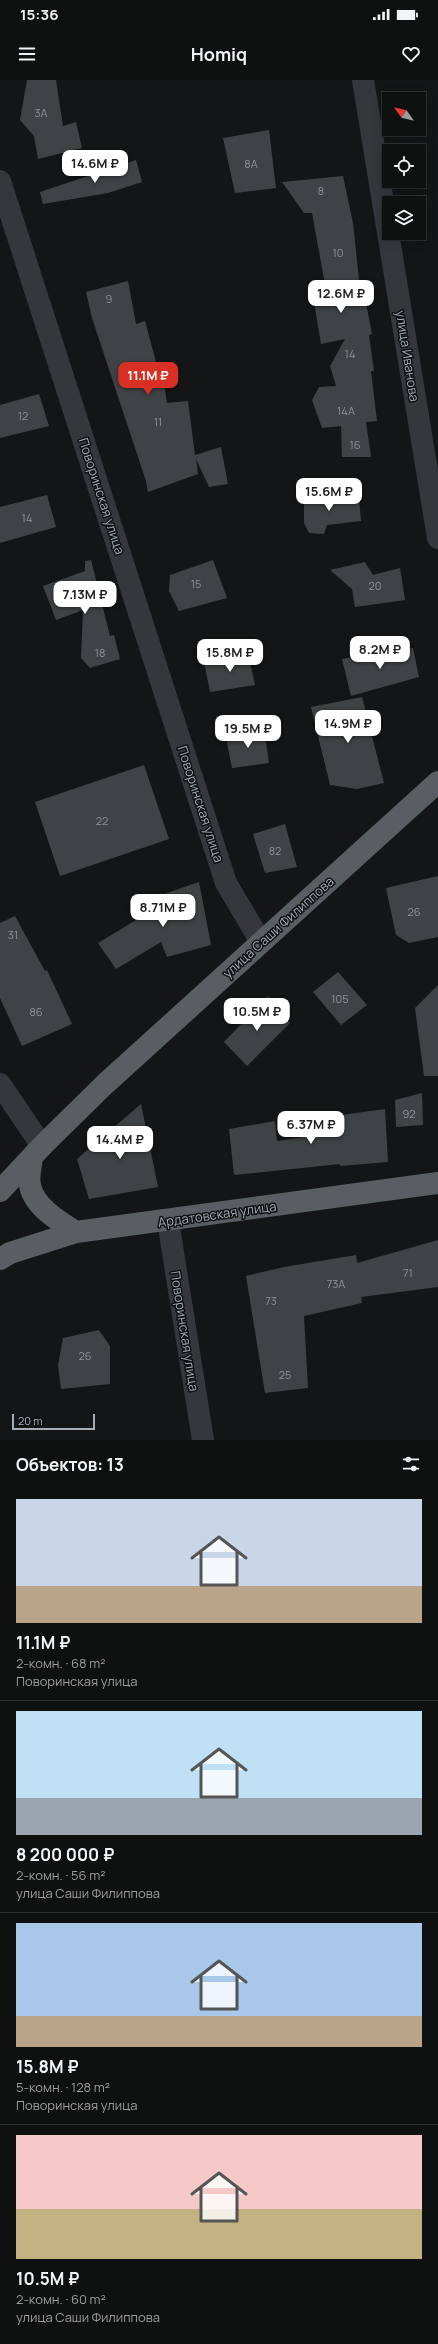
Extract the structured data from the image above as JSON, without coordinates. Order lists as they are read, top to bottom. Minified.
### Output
{"streets":{"highway":["улица Саши Филиппова","Ардатовская улица"],"street":["улица Иванова","Поворинская улица"]},"crossings":[["Поворинская улица","улица Саши Филиппова"],["Поворинская улица","Ардатовская улица"]],"house_numbers":["3А","8А","8","10","9","14","14А","12","11","16","14","15","20","18","22","82","26","31","105","86","92","71","73А","73","26","25"],"scale_bar":"20 m","north":"top left","page":{"status":"15:36","header":"Homiq","price":["14.6M ₽","12.6M ₽","11.1M ₽","15.6M ₽","7.13M ₽","8.2M ₽","15.8M ₽","14.9M ₽","19.5M ₽","8.71M ₽","10.5M ₽","6.37M ₽","14.4M ₽"],"scale":"20 m","heading":"Объектов: 13","list":[{"name":"11.1M ₽","note":"2-комн. · 68 m² · Поворинская улица"},{"name":"8 200 000 ₽","note":"2-комн. · 56 m² · улица Саши Филиппова"},{"name":"15.8M ₽","note":"5-комн. · 128 m² · Поворинская улица"},{"name":"10.5M ₽","note":"2-комн. · 60 m² · улица Саши Филиппова"}]}}
